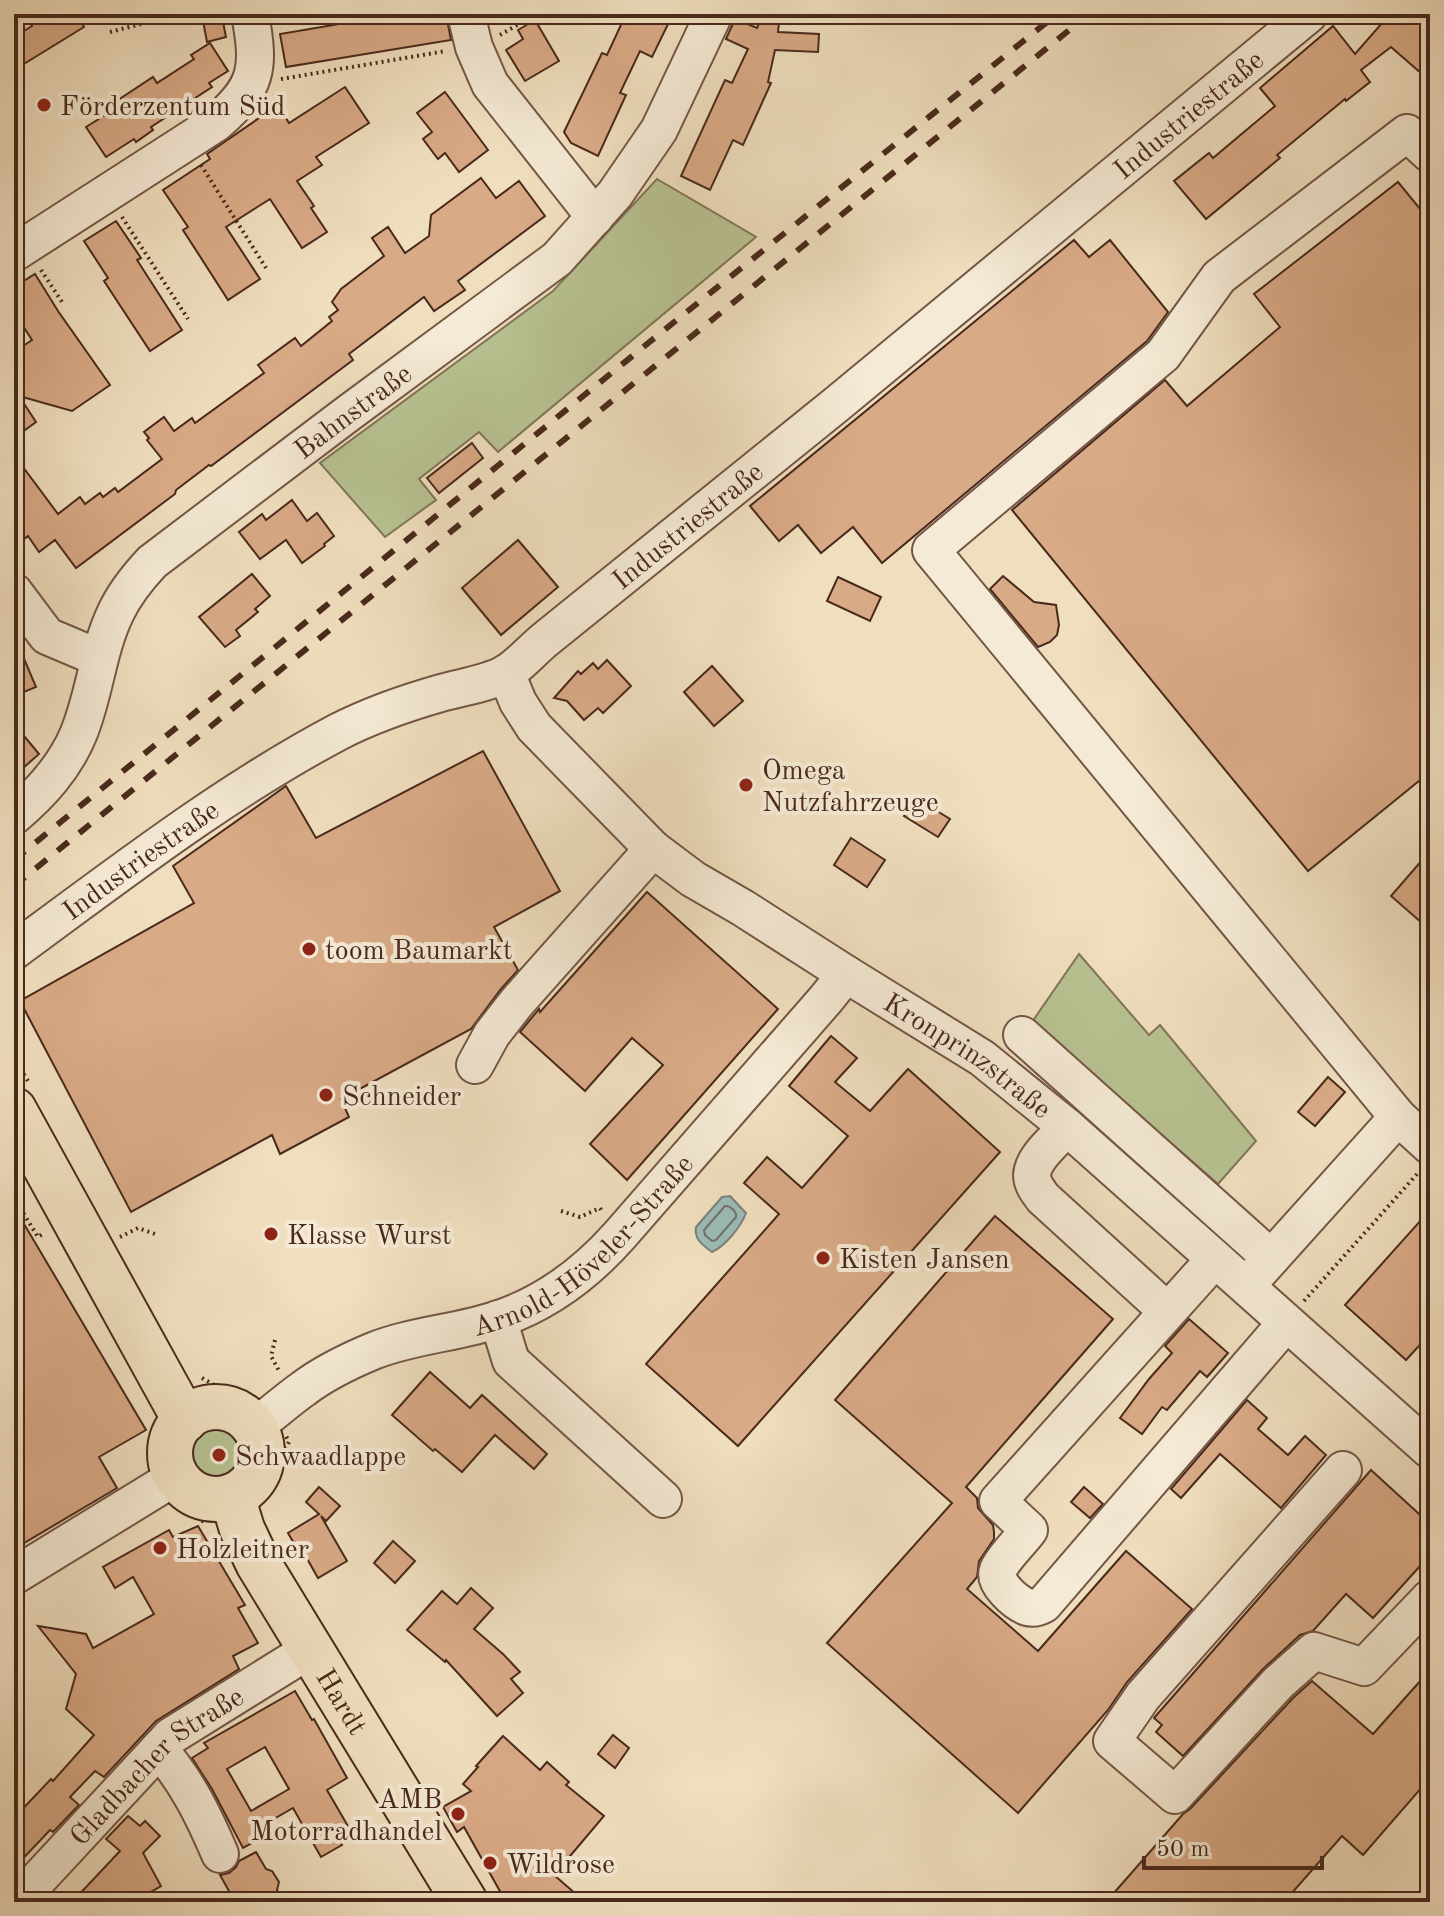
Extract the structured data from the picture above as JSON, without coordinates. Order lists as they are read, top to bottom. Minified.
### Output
{"streets":{"main road":["Hardt"],"street":["Industriestraße","Bahnstraße","Kronprinzstraße","Arnold-Höveler-Straße","Gladbacher Straße"]},"crossings":[["Industriestraße","Kronprinzstraße"],["Kronprinzstraße","Arnold-Höveler-Straße"],["Hardt","Gladbacher Straße"]],"places":["Förderzentum Süd","Omega Nutzfahrzeuge","toom Baumarkt","Schneider","Klasse Wurst","Kisten Jansen","Schwaadlappe","Holzleitner","AMB Motorradhandel","Wildrose"],"scale_bar":"50 m"}
